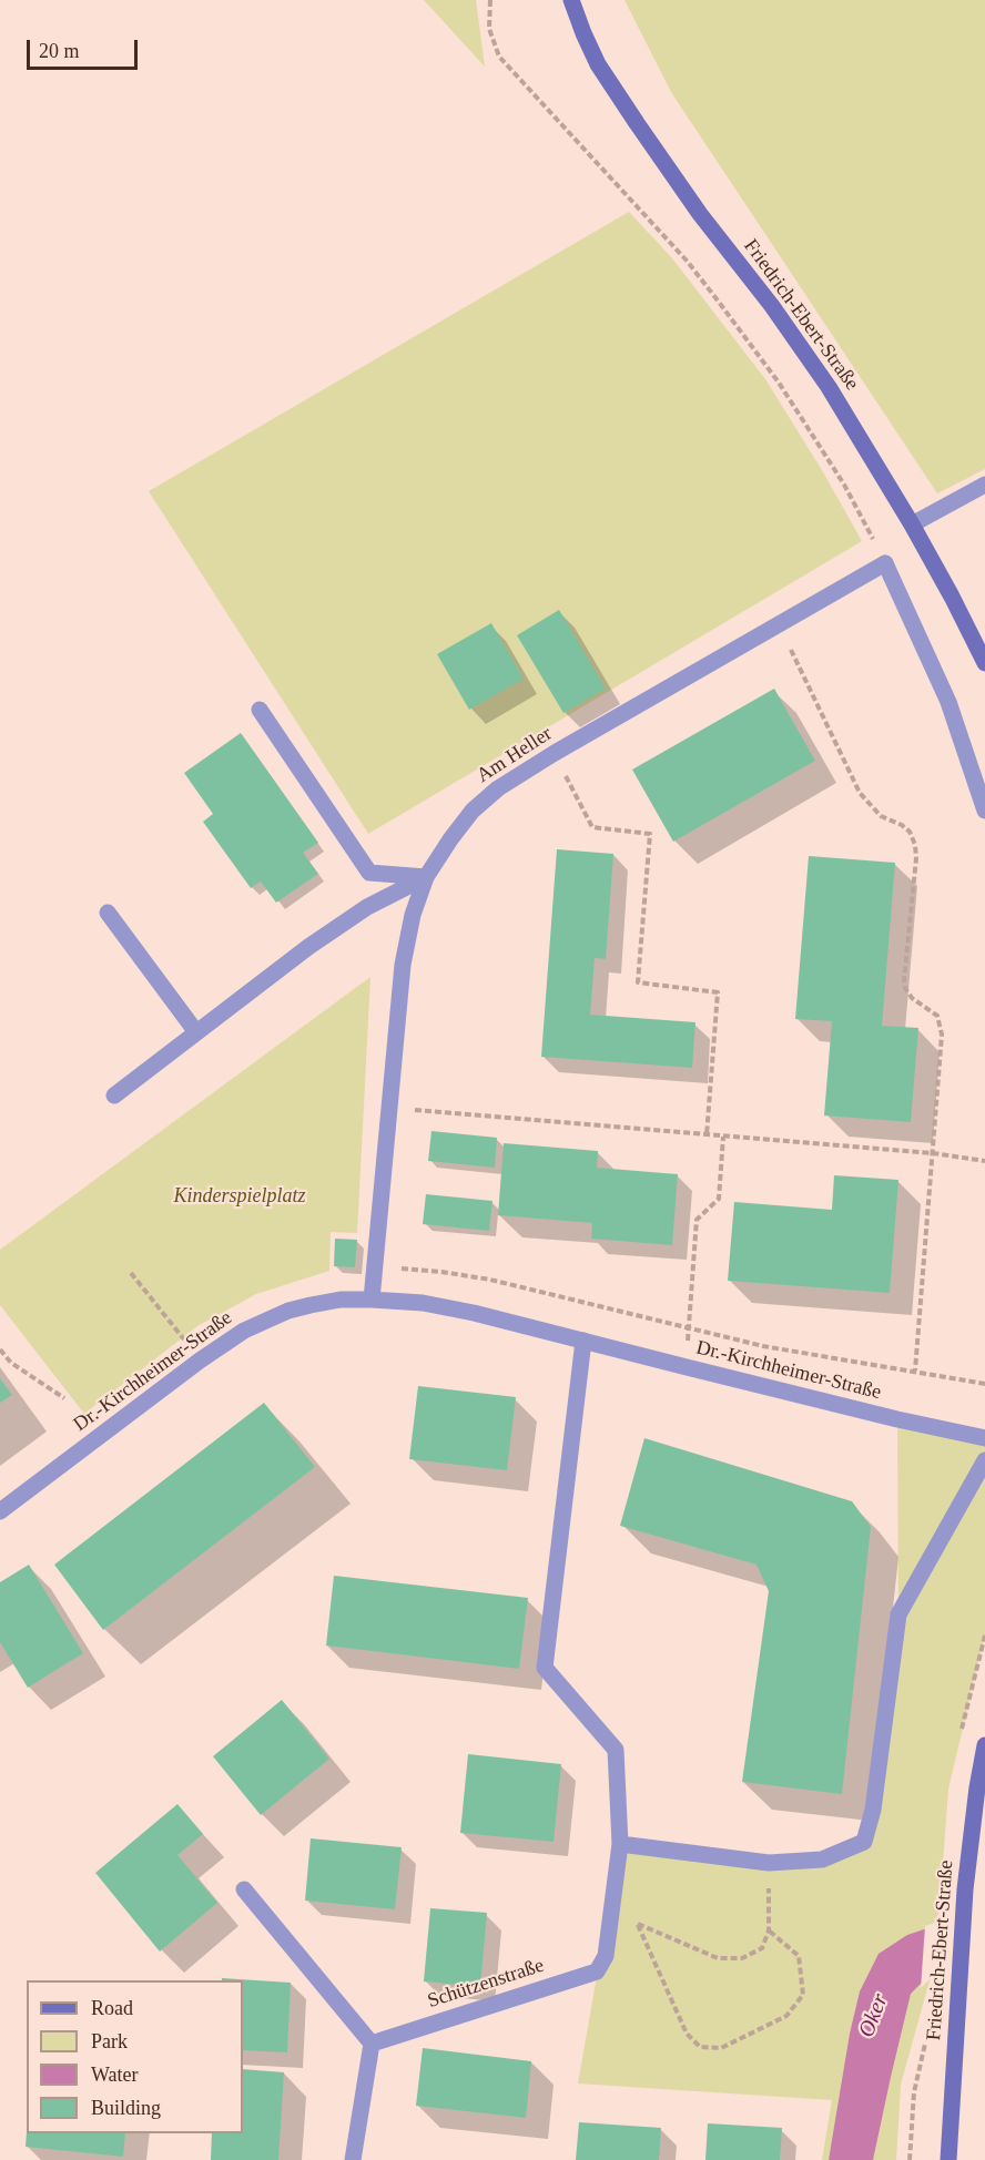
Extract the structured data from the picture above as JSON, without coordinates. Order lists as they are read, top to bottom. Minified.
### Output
{"streets":{"main road":["Friedrich-Ebert-Straße"],"street":["Am Heller","Dr.-Kirchheimer-Straße","Schützenstraße"]},"crossings":[["Am Heller","Dr.-Kirchheimer-Straße"]],"water":["Oker"],"parks":["Kinderspielplatz"],"legend":["Road","Park","Water","Building"],"scale_bar":"20 m"}
